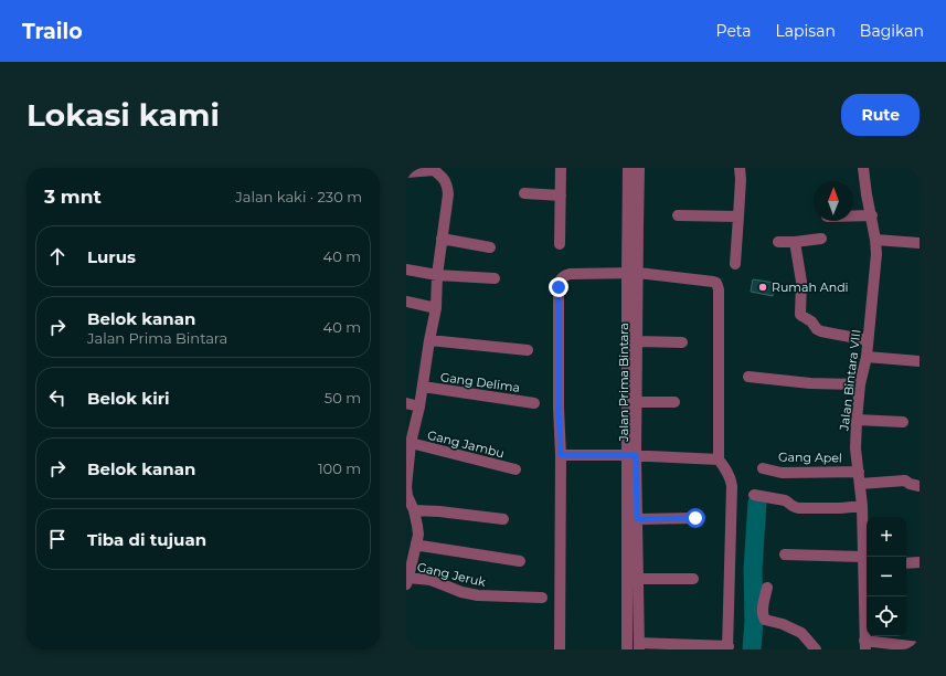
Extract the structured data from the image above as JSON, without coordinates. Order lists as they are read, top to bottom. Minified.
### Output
{"streets":{"street":["Jalan Bintara VIII","Gang Delima","Jalan Prima Bintara","Gang Jambu","Gang Apel","Gang Jeruk"]},"crossings":[["Jalan Bintara VIII","Gang Apel"]],"places":["Rumah Andi"],"north":"top","page":{"header":"Trailo","nav":["Peta","Lapisan","Bagikan"],"buttons":"Rute","title":"Lokasi kami","heading":["3 mnt","Jalan kaki · 230 m"],"list":[["Lurus","40 m"],["Belok kanan","Jalan Prima Bintara","40 m"],["Belok kiri","50 m"],["Belok kanan","100 m"],"Tiba di tujuan"],"map_buttons":["+","−"]}}
